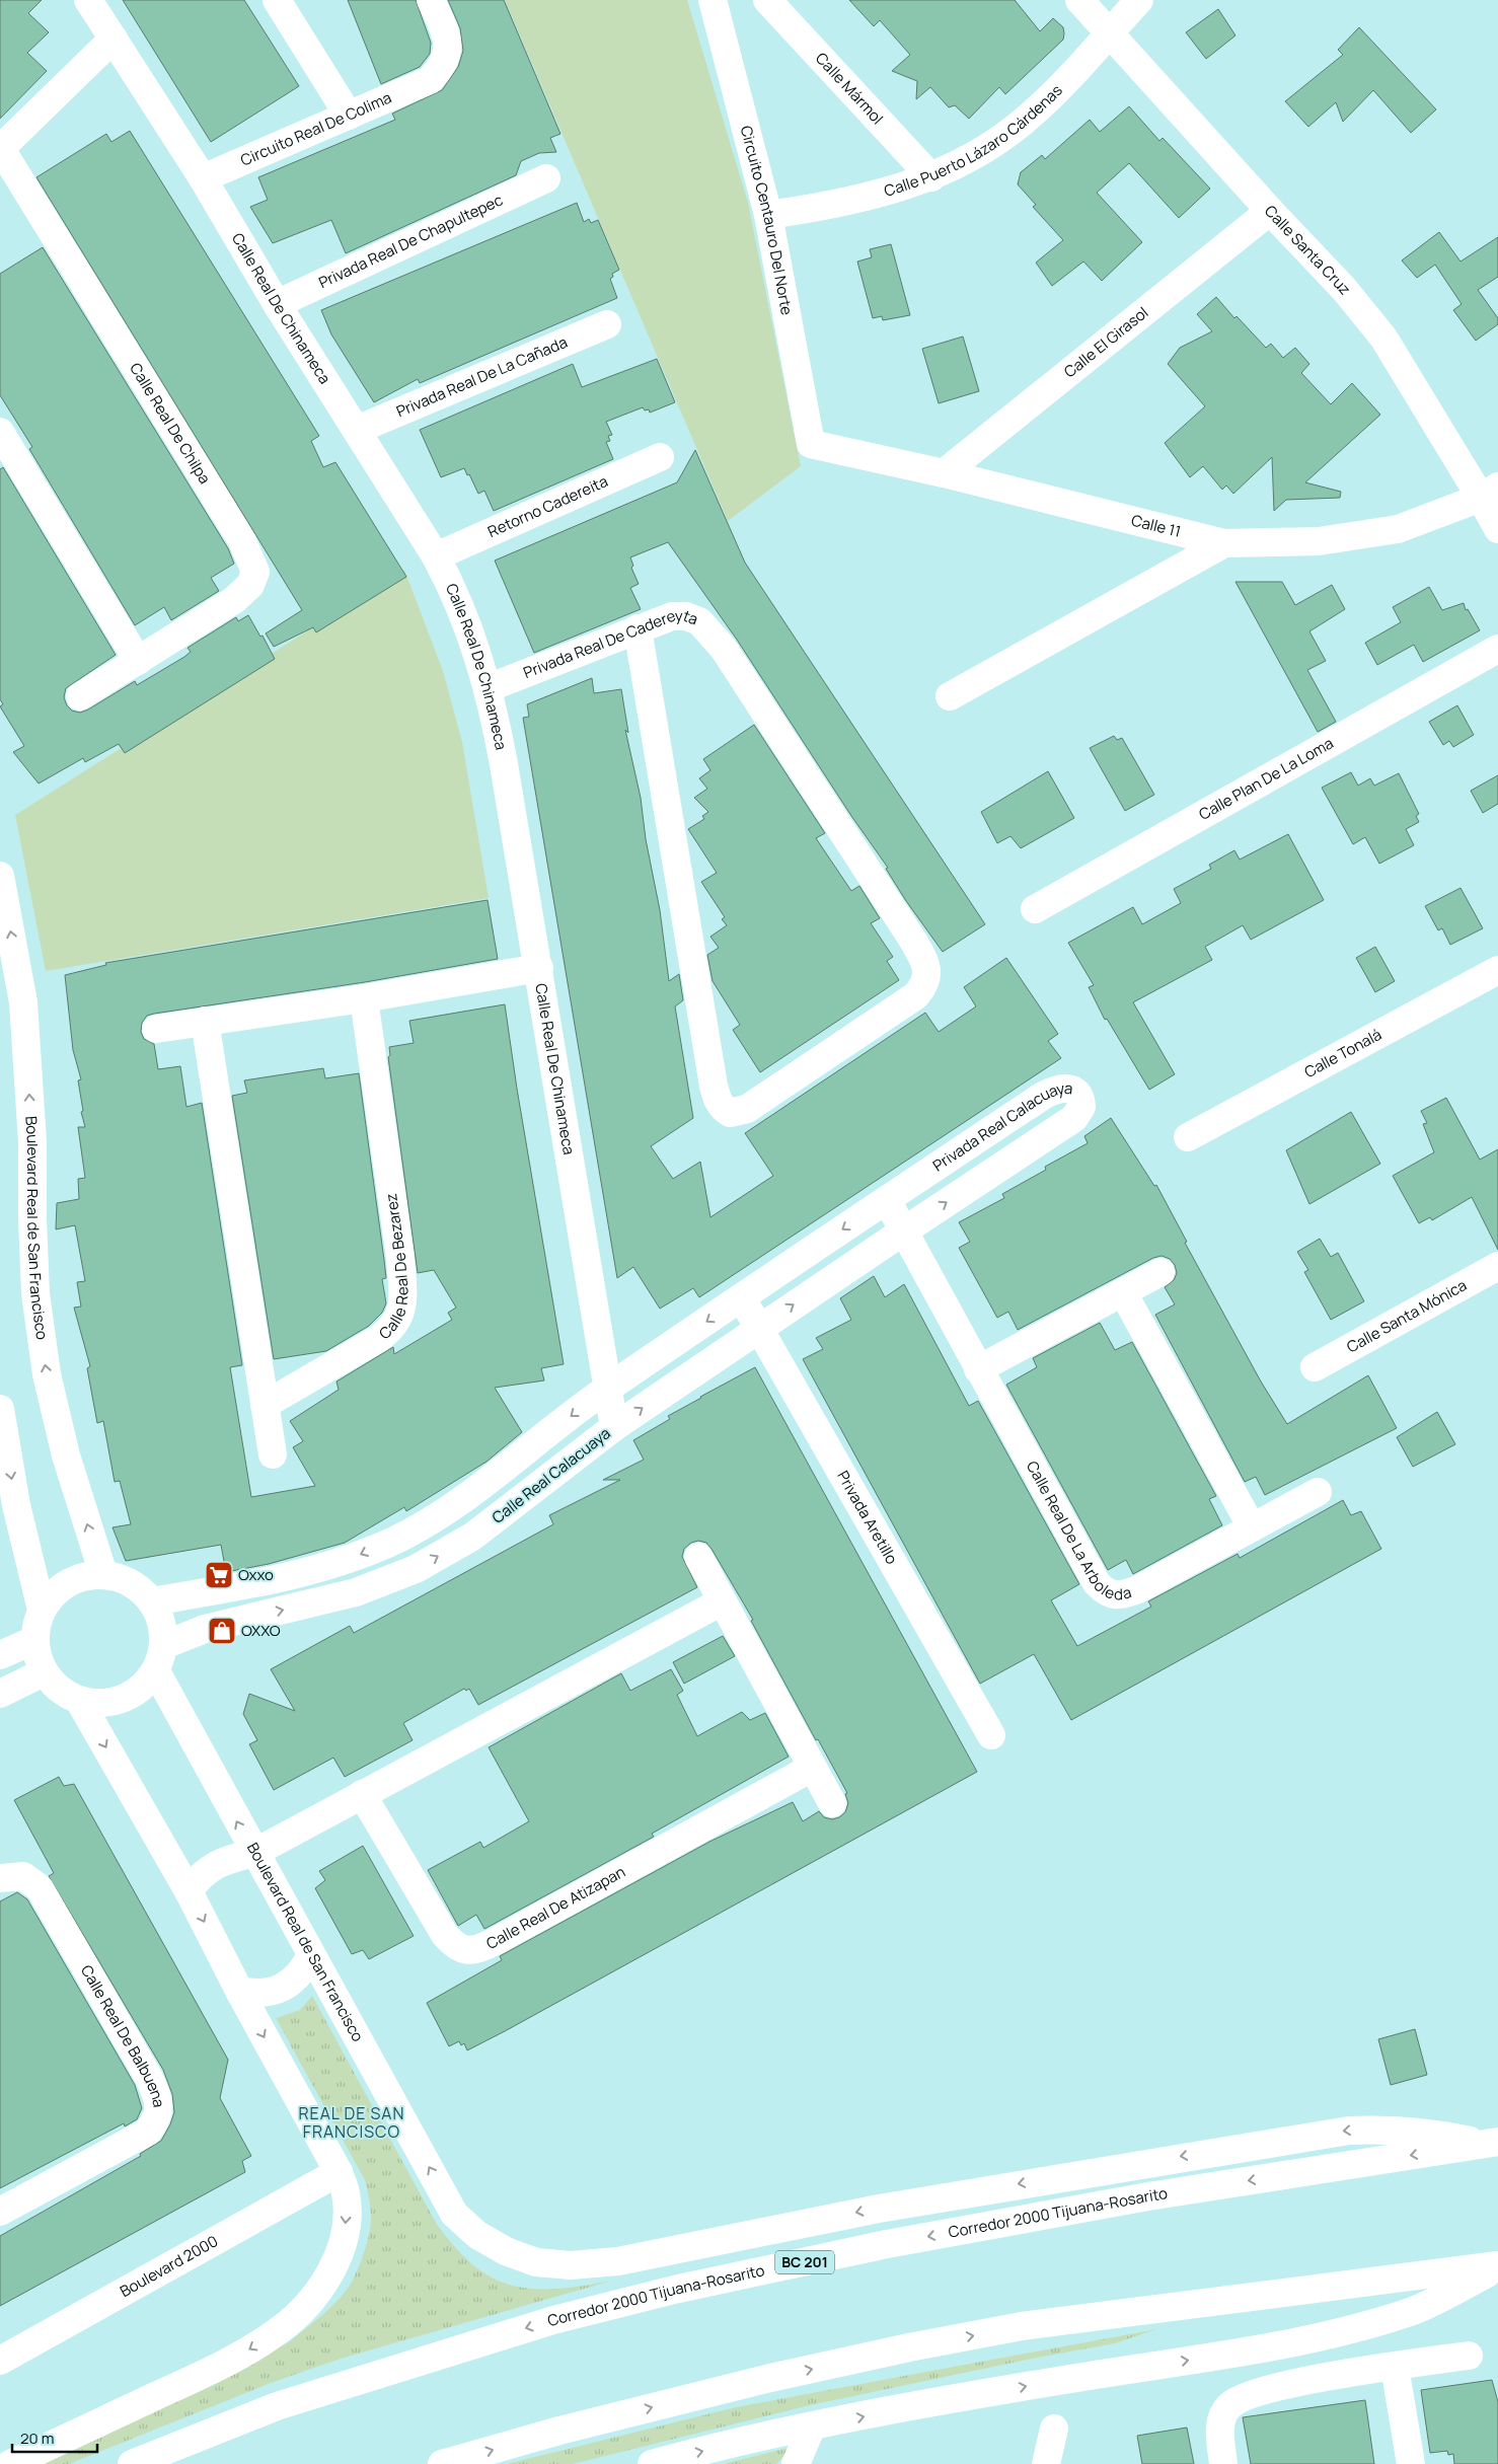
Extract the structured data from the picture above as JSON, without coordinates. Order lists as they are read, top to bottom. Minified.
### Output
{"streets":{"main road":["Calle Mármol","Circuito Real De Colima","Calle Puerto Lázaro Cárdenas","Circuito Centauro Del Norte","Privada Real De Chapultepec","Calle Santa Cruz","Calle Real De Chinameca","Calle El Girasol","Privada Real De La Cañada","Calle Real De Chilpa","Retorno Cadereita","Calle 11","Privada Real De Cadereyta","Calle Plan De La Loma","Calle Tonalá","Privada Real Calacuaya","Boulevard Real de San Francisco","Calle Real De Bezarez","Calle Santa Mónica","Calle Real Calacuaya","Privada Aretillo","Calle Real De La Arboleda","Calle Real De Atizapan","Calle Real De Balbuena","Corredor 2000 Tijuana-Rosarito","BC 201","Boulevard 2000"]},"crossings":[["Calle Mármol","Calle Puerto Lázaro Cárdenas"],["Circuito Real De Colima","Calle Real De Chinameca"],["Calle Puerto Lázaro Cárdenas","Circuito Centauro Del Norte"],["Calle Puerto Lázaro Cárdenas","Calle Santa Cruz"],["Circuito Centauro Del Norte","Calle 11"],["Privada Real De Chapultepec","Calle Real De Chinameca"],["Calle Santa Cruz","Calle El Girasol"],["Calle Santa Cruz","Calle 11"],["Calle Real De Chinameca","Privada Real De La Cañada"],["Calle Real De Chinameca","Calle Real De Chilpa"],["Calle Real De Chinameca","Retorno Cadereita"],["Calle Real De Chinameca","Privada Real De Cadereyta"],["Calle Real De Chinameca","Calle Real Calacuaya"],["Calle El Girasol","Calle 11"],["Privada Real Calacuaya","Calle Real Calacuaya"],["Privada Real Calacuaya","Calle Real De La Arboleda"],["Boulevard Real de San Francisco","Calle Real Calacuaya"],["Boulevard Real de San Francisco","Corredor 2000 Tijuana-Rosarito"],["Calle Real Calacuaya","Privada Aretillo"],["Calle Real Calacuaya","Calle Real De La Arboleda"]],"districts":["REAL DE SAN FRANCISCO"],"places":{"supermarket":["Oxxo"],"shop":["OXXO"]},"scale_bar":"20 m"}
